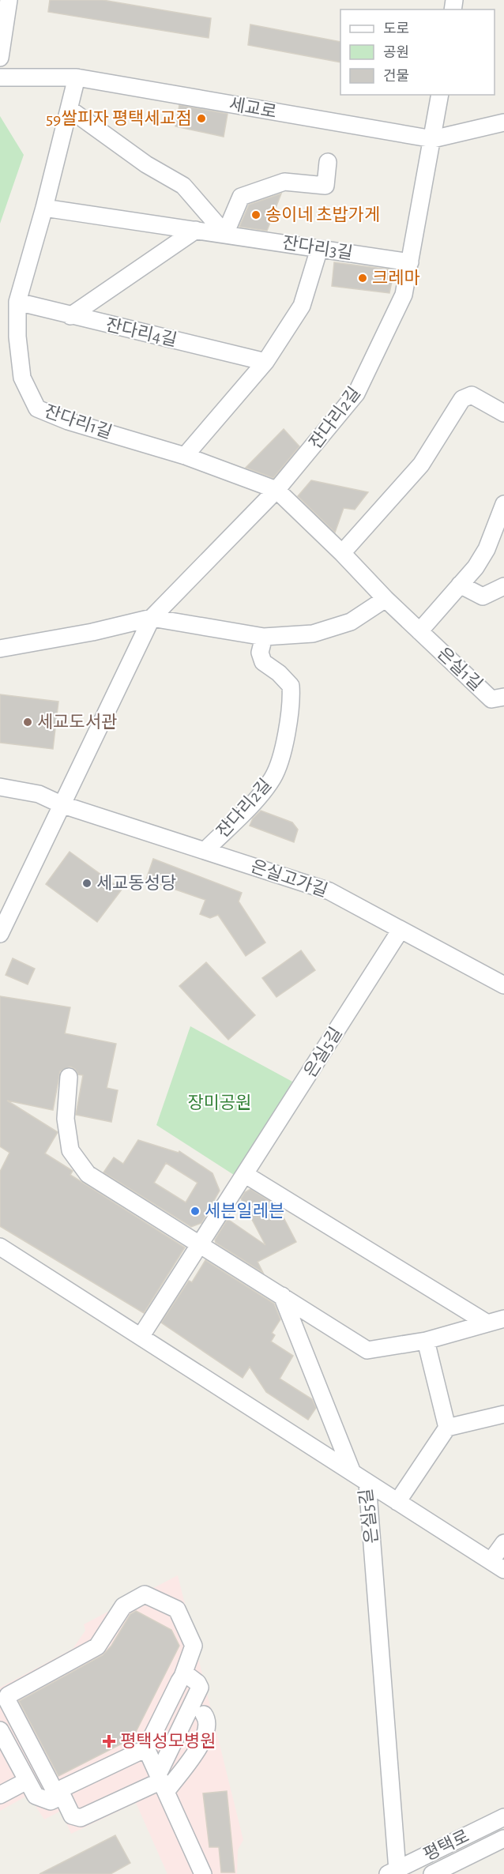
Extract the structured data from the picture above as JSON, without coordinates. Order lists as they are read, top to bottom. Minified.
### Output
{"streets":{"street":["세교로","잔다리3길","잔다리4길","잔다리2길","잔다리1길","은실1길","은실고가길","은실5길","평택로"]},"crossings":[["세교로","잔다리2길"],["세교로","잔다리1길"],["잔다리3길","잔다리2길"],["잔다리3길","잔다리1길"],["잔다리4길","잔다리1길"],["잔다리2길","잔다리1길"],["잔다리2길","은실고가길"],["잔다리1길","은실1길"],["은실고가길","은실5길"],["은실5길","평택로"]],"parks":["장미공원"],"places":{"other":["59쌀피자 평택세교점","송이네 초밥가게","크레마","세교도서관","세교동성당","세븐일레븐"],"health":["평택성모병원"]},"legend":["도로","공원","건물"]}
